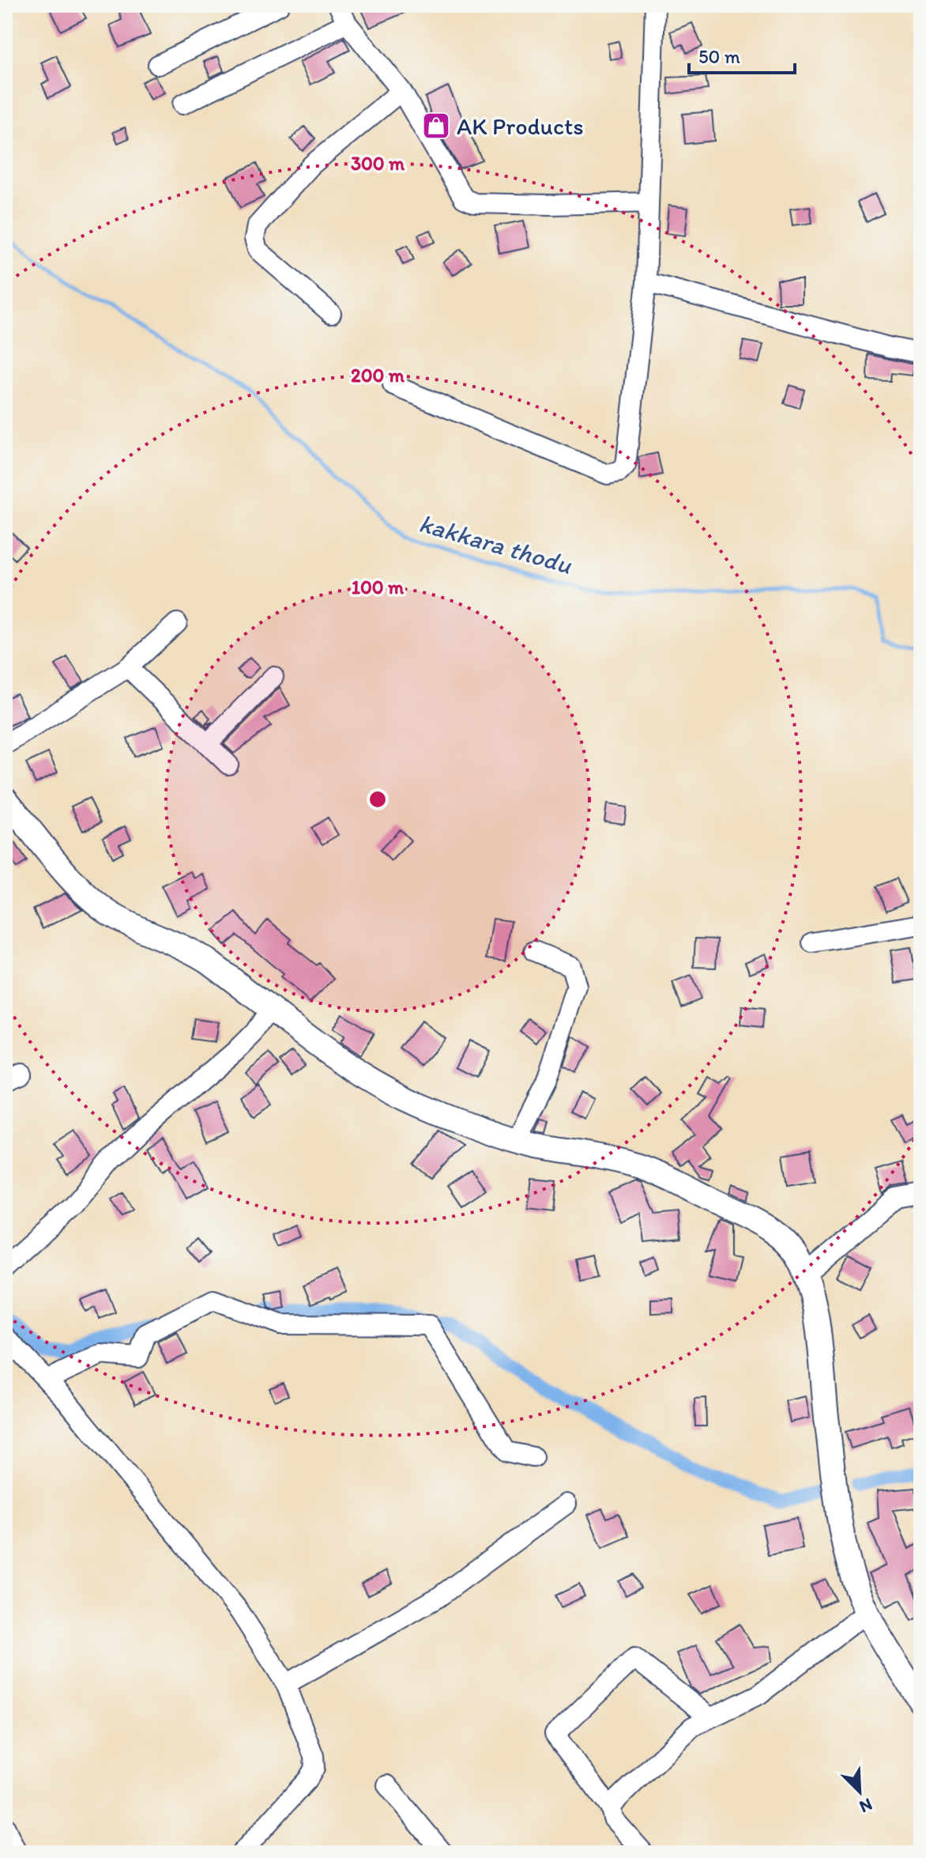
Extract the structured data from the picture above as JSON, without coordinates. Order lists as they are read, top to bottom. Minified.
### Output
{"water":["kakkara thodu"],"places":{"shop":["AK Products"]},"scale_bar":"50 m","north":"bottom right","rings":["300 m","200 m","100 m"]}
